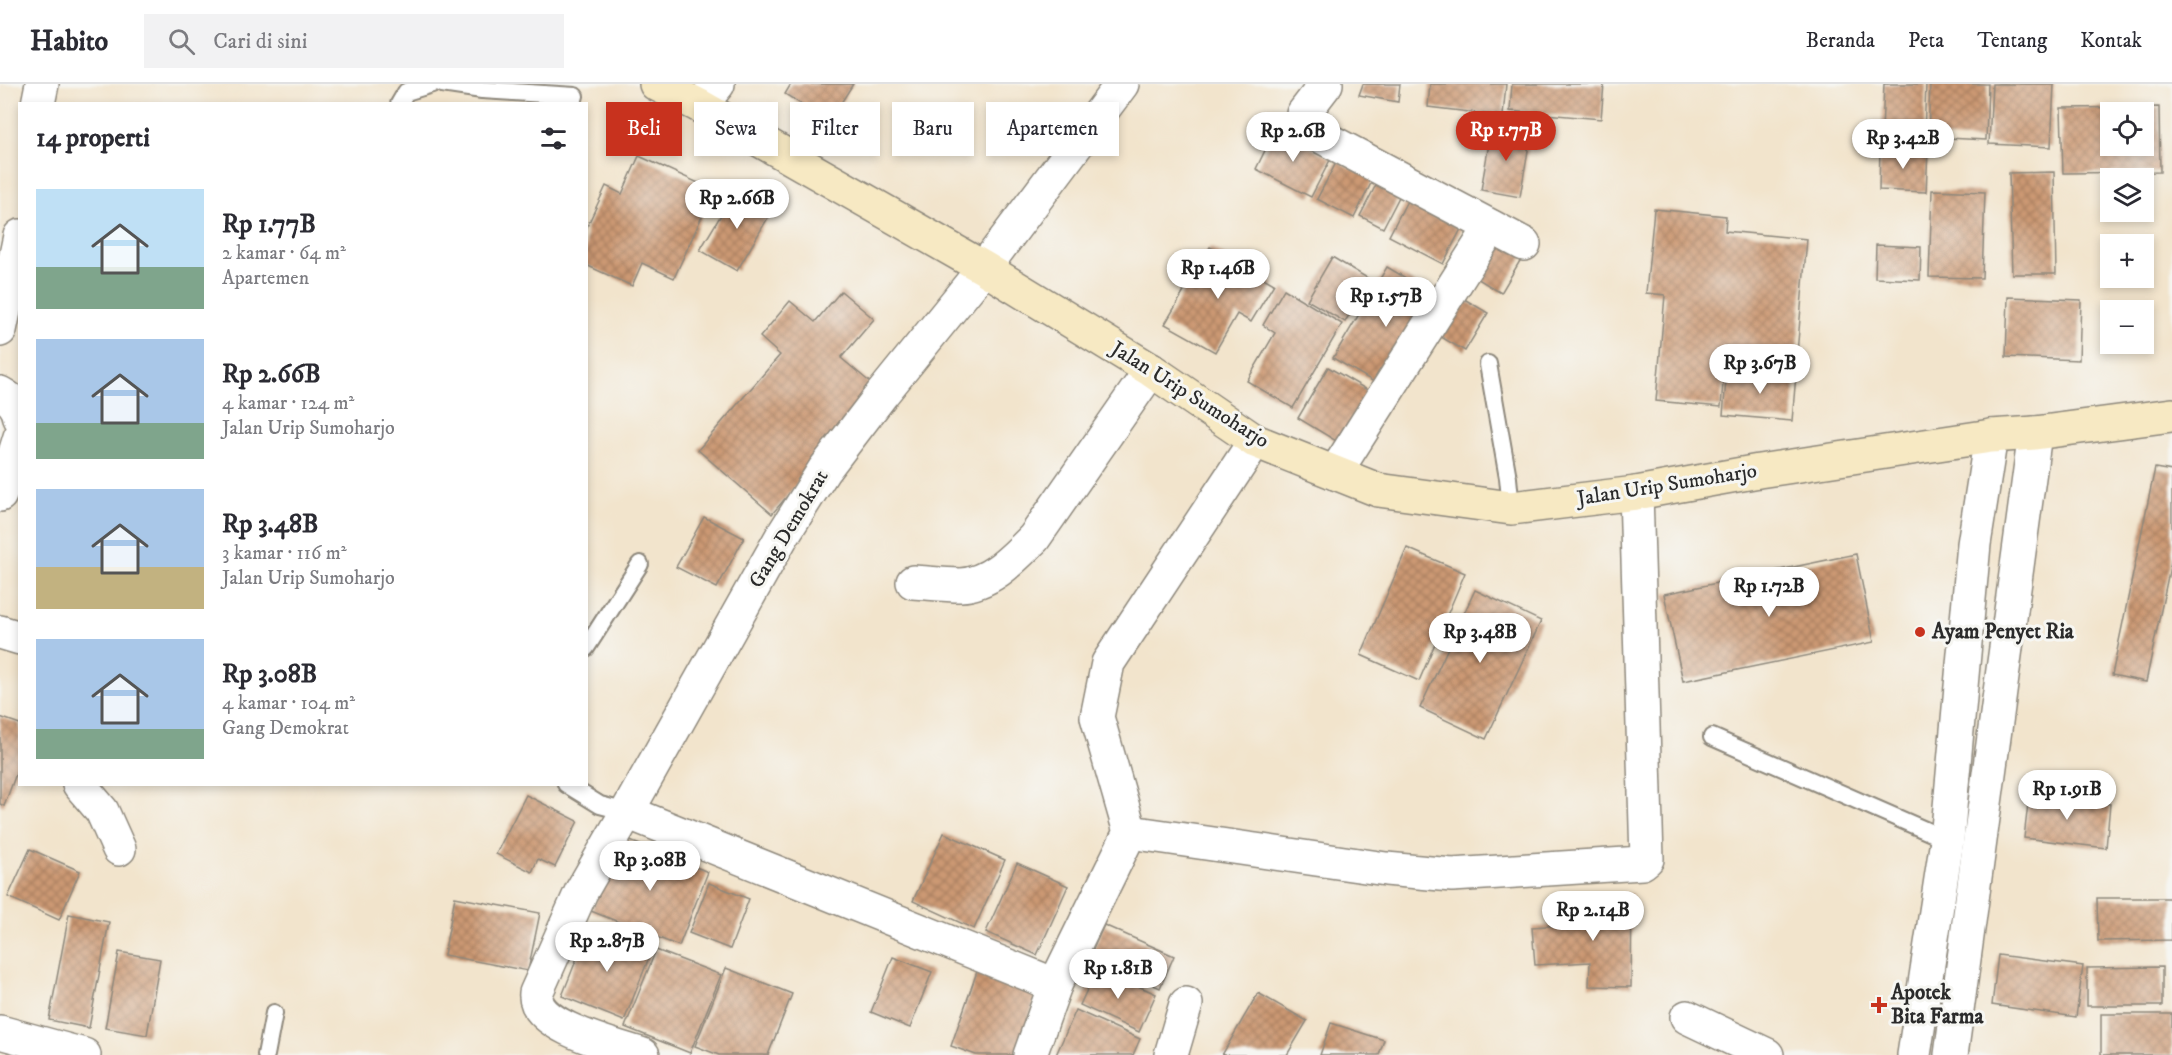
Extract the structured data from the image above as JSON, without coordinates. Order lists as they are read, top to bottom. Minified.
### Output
{"streets":{"main road":["Jalan Urip Sumoharjo"],"street":["Gang Demokrat"]},"crossings":[["Jalan Urip Sumoharjo","Gang Demokrat"]],"places":{"other":["Ayam Penyet Ria"],"health":["Apotek Bita Farma"]},"page":{"header":"Habito","search":"Cari di sini","nav":["Beranda","Peta","Tentang","Kontak"],"map_buttons":["+","−"],"chip":["Beli","Sewa","Filter","Baru","Apartemen"],"heading":"14 properti","price":["Rp 1.77B","Rp 2.6B","Rp 3.42B","Rp 2.66B","Rp 1.46B","Rp 1.57B","Rp 3.67B","Rp 1.72B","Rp 3.48B","Rp 1.91B","Rp 3.08B","Rp 2.14B","Rp 2.87B","Rp 1.81B"],"list":[{"name":"Rp 1.77B","note":"2 kamar · 64 m² · Apartemen"},{"name":"Rp 2.66B","note":"4 kamar · 124 m² · Jalan Urip Sumoharjo"},{"name":"Rp 3.48B","note":"3 kamar · 116 m² · Jalan Urip Sumoharjo"},{"name":"Rp 3.08B","note":"4 kamar · 104 m² · Gang Demokrat"}]}}
